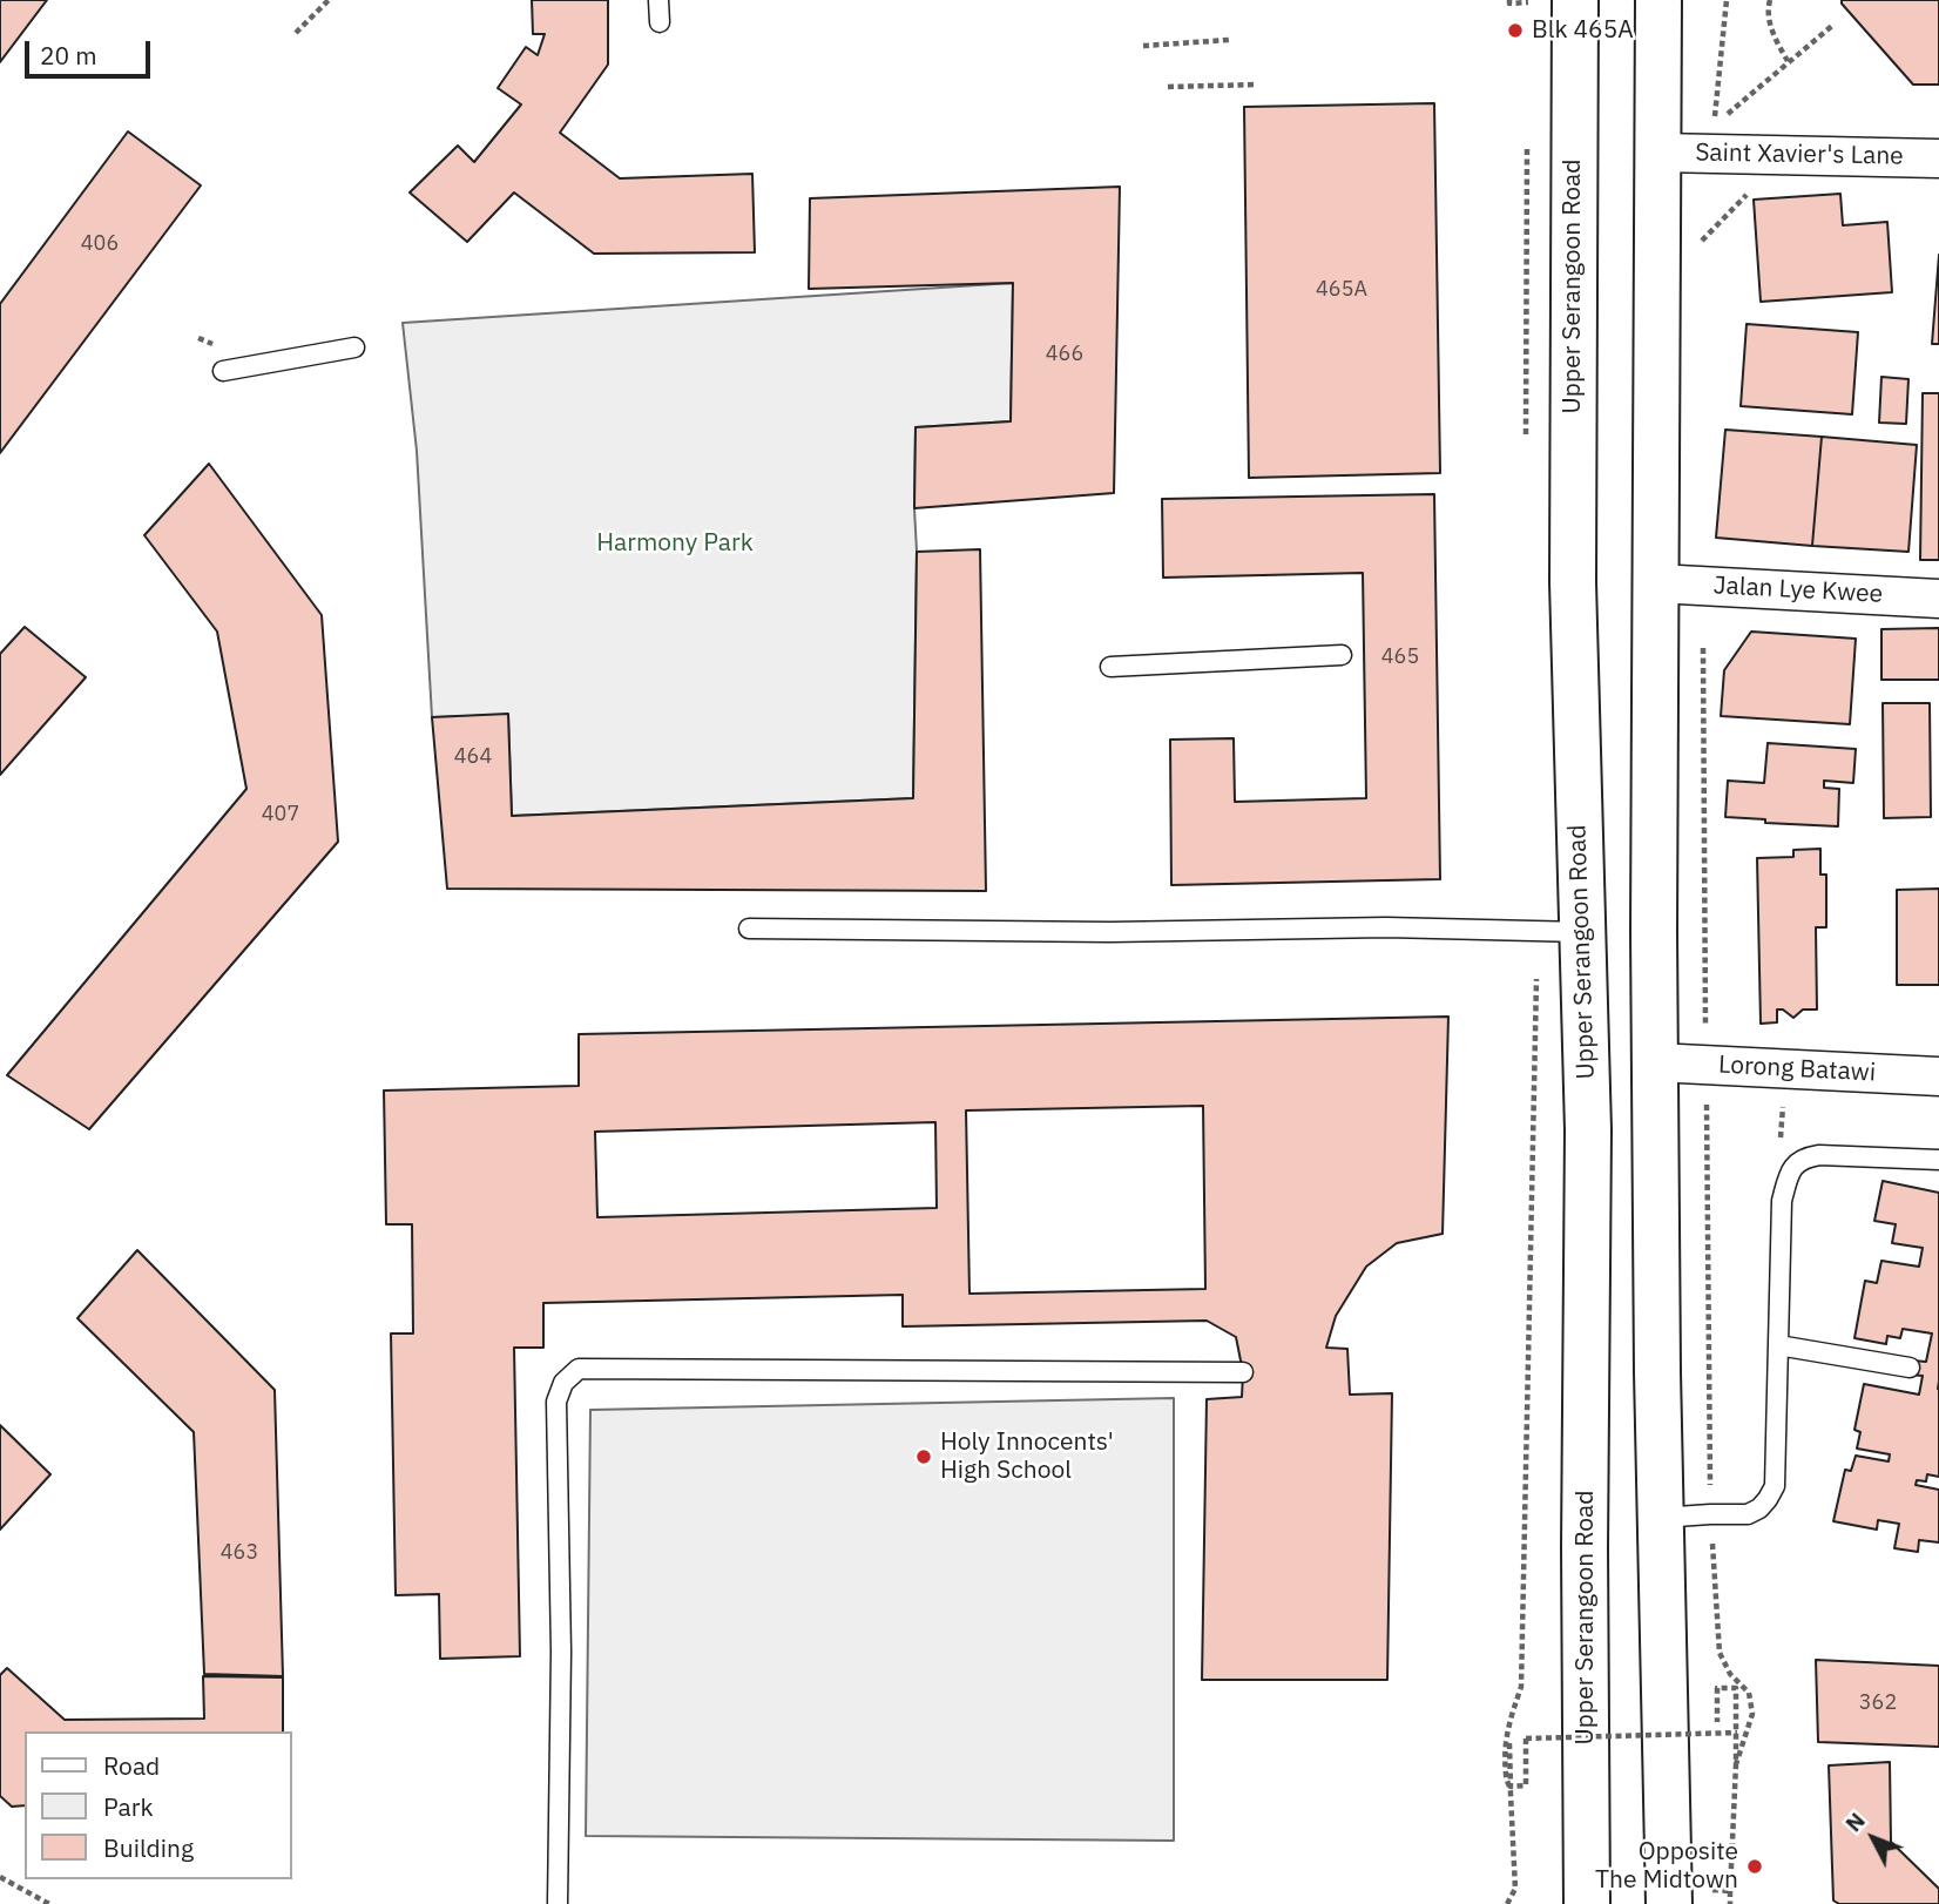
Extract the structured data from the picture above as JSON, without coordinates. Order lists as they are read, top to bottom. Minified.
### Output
{"streets":{"main road":["Upper Serangoon Road"],"street":["Saint Xavier's Lane","Jalan Lye Kwee","Lorong Batawi"]},"parks":["Harmony Park"],"places":["Blk 465A","Holy Innocents' High School","Opposite The Midtown"],"house_numbers":["406","465A","466","465","464","407","463","362"],"legend":["Road","Park","Building"],"scale_bar":"20 m","north":"top left"}
